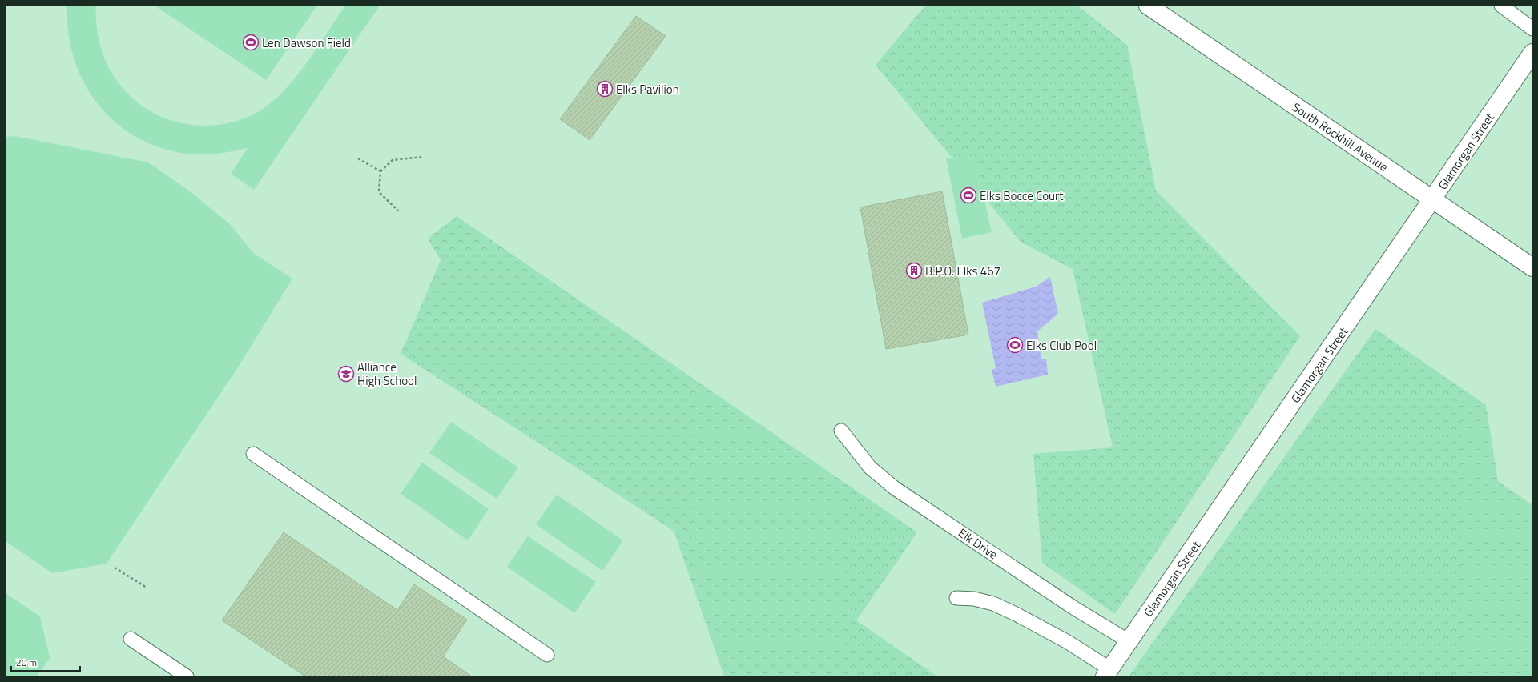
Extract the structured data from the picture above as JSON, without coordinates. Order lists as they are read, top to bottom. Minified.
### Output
{"streets":{"street":["South Rockhill Avenue","Glamorgan Street"],"lane":["Elk Drive"]},"crossings":[["South Rockhill Avenue","Glamorgan Street"],["Glamorgan Street","Elk Drive"]],"places":{"sports":["Len Dawson Field","Elks Bocce Court","Elks Club Pool"],"building":["Elks Pavilion","B.P.O. Elks 467"],"school or university":["Alliance High School"]},"scale_bar":"20 m"}
